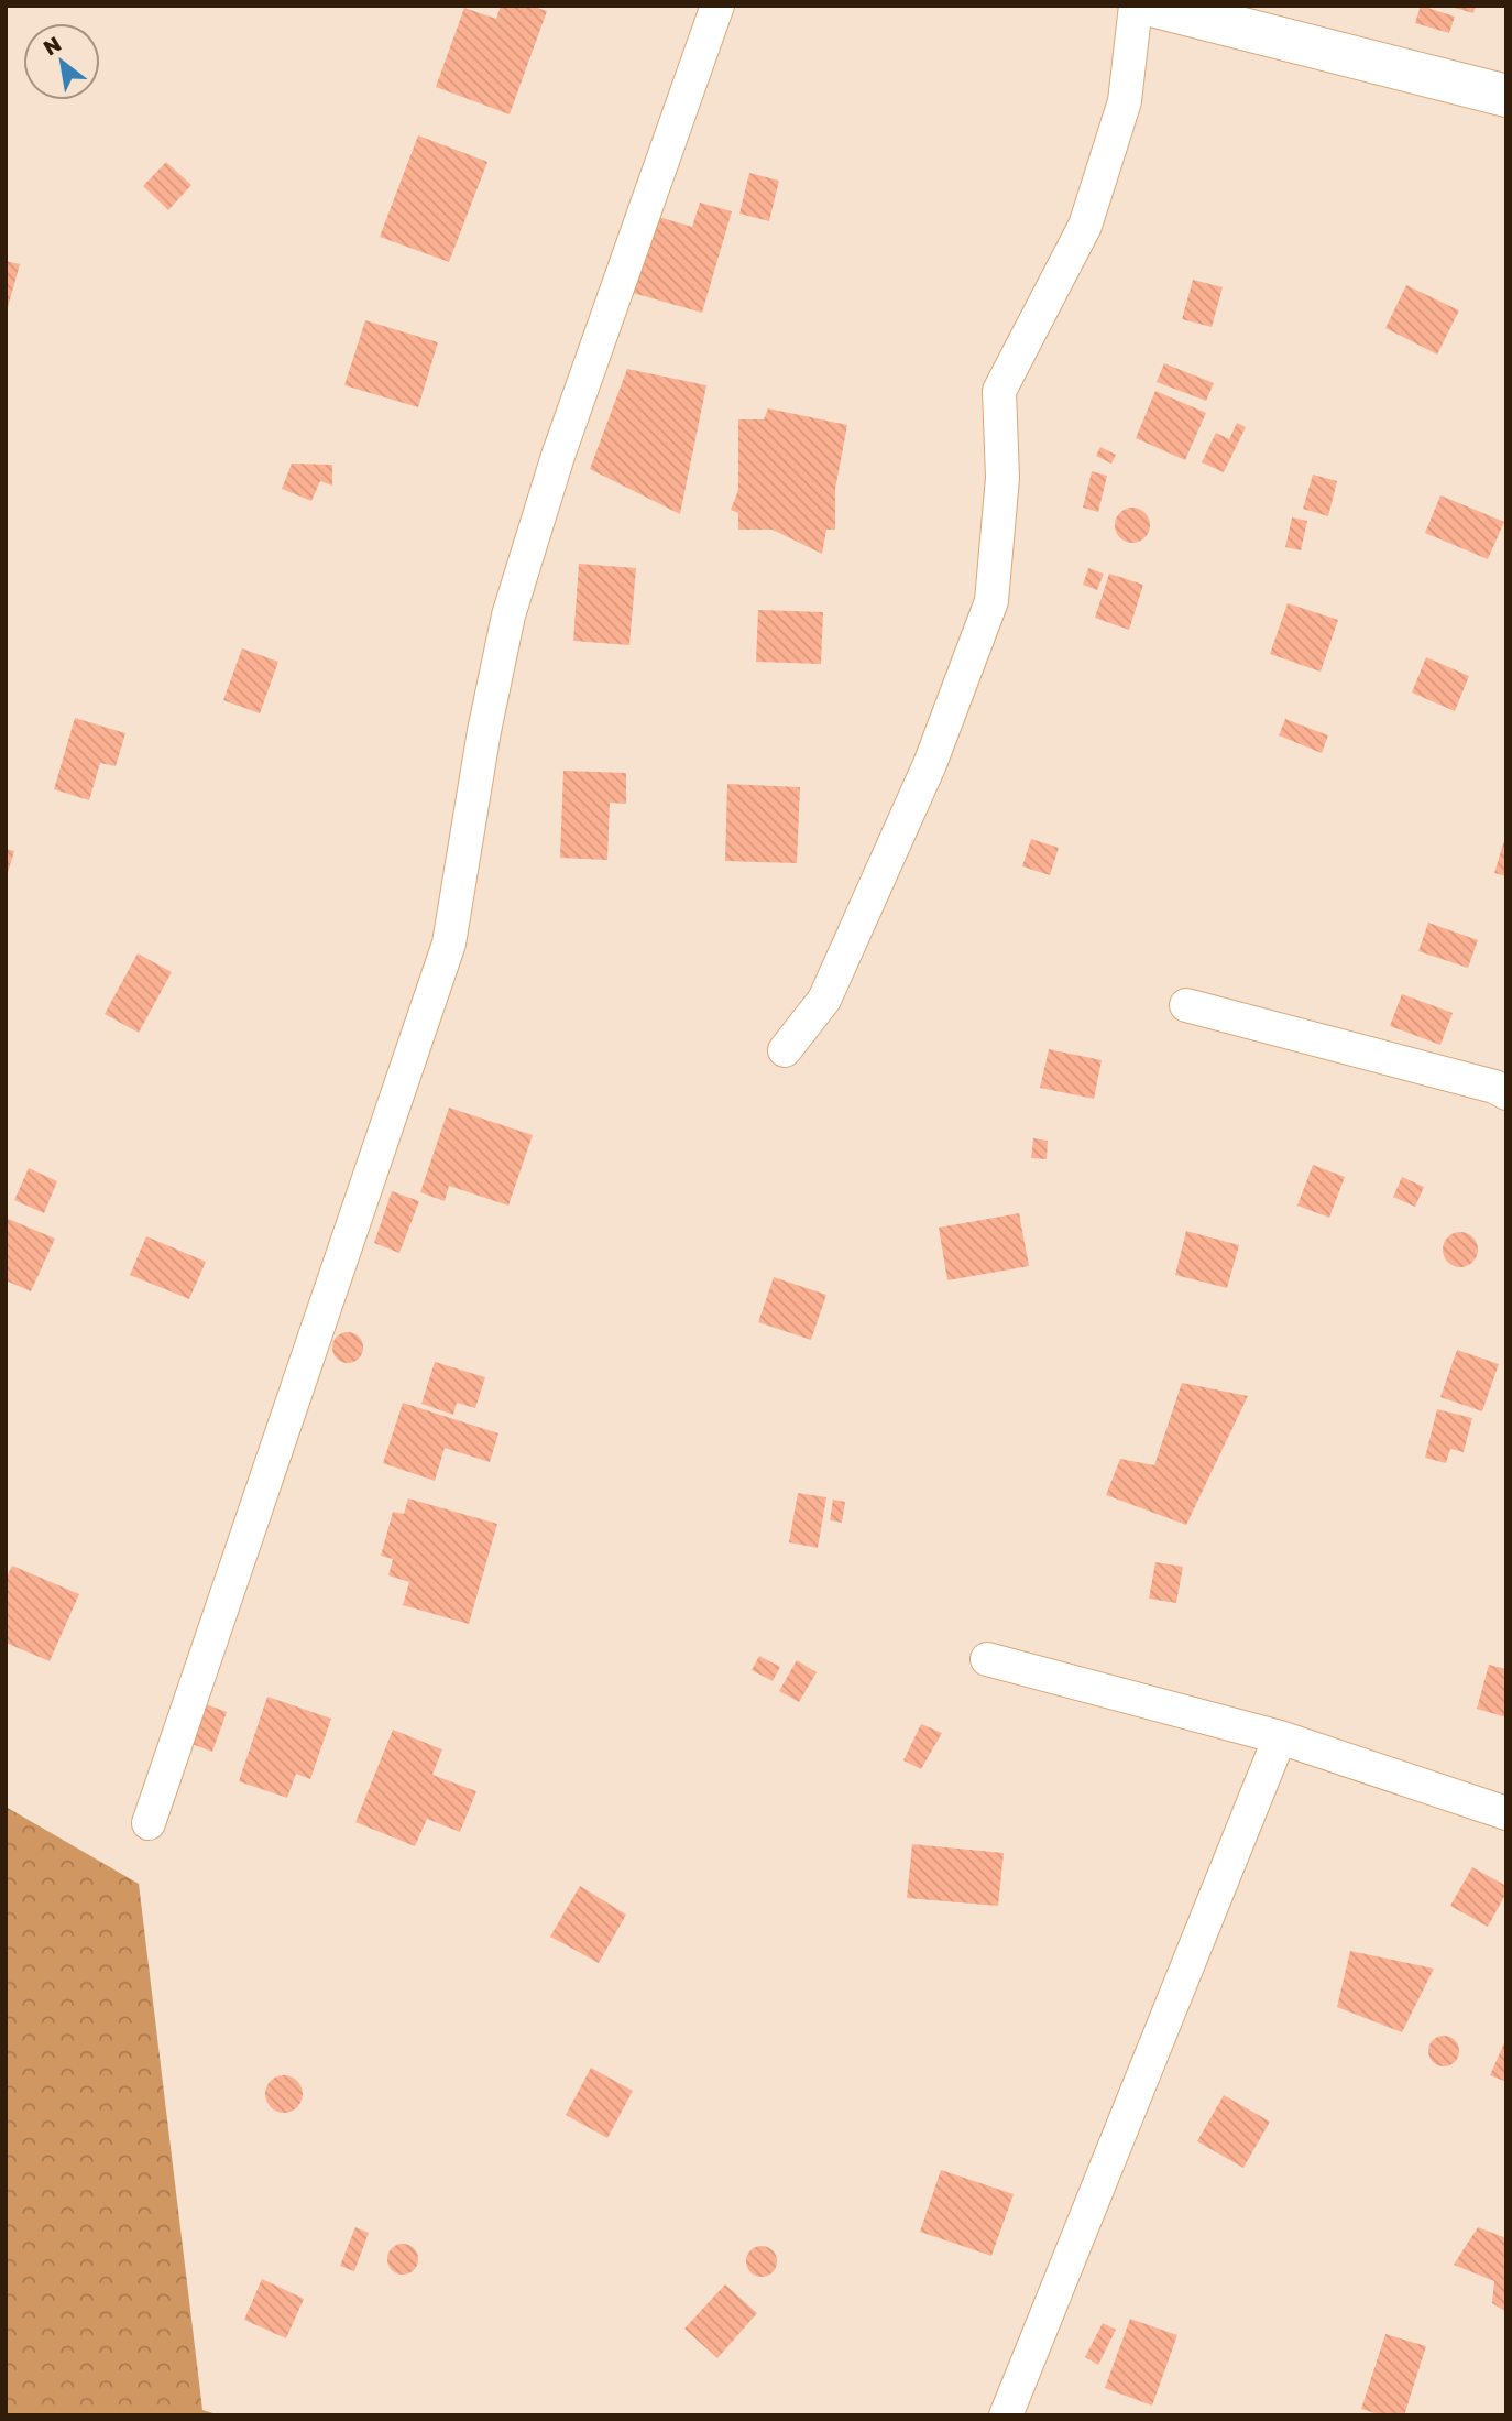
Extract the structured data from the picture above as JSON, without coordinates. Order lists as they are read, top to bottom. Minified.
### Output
{"north":"top left"}
